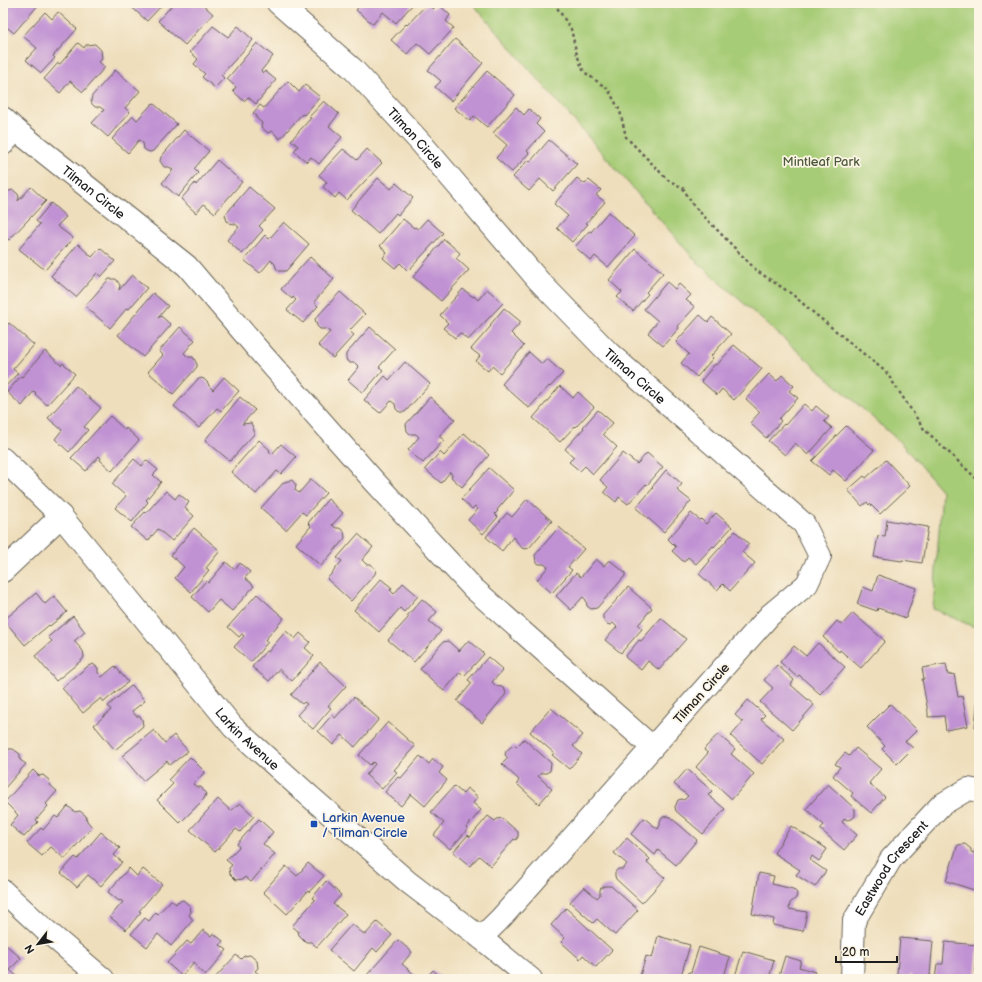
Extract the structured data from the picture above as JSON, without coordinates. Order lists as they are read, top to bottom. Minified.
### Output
{"streets":{"street":["Tilman Circle","Larkin Avenue","Eastwood Crescent"]},"crossings":[["Tilman Circle","Larkin Avenue"]],"parks":["Mintleaf Park"],"places":{"transit":["Larkin Avenue / Tilman Circle"]},"scale_bar":"20 m","north":"bottom left"}
